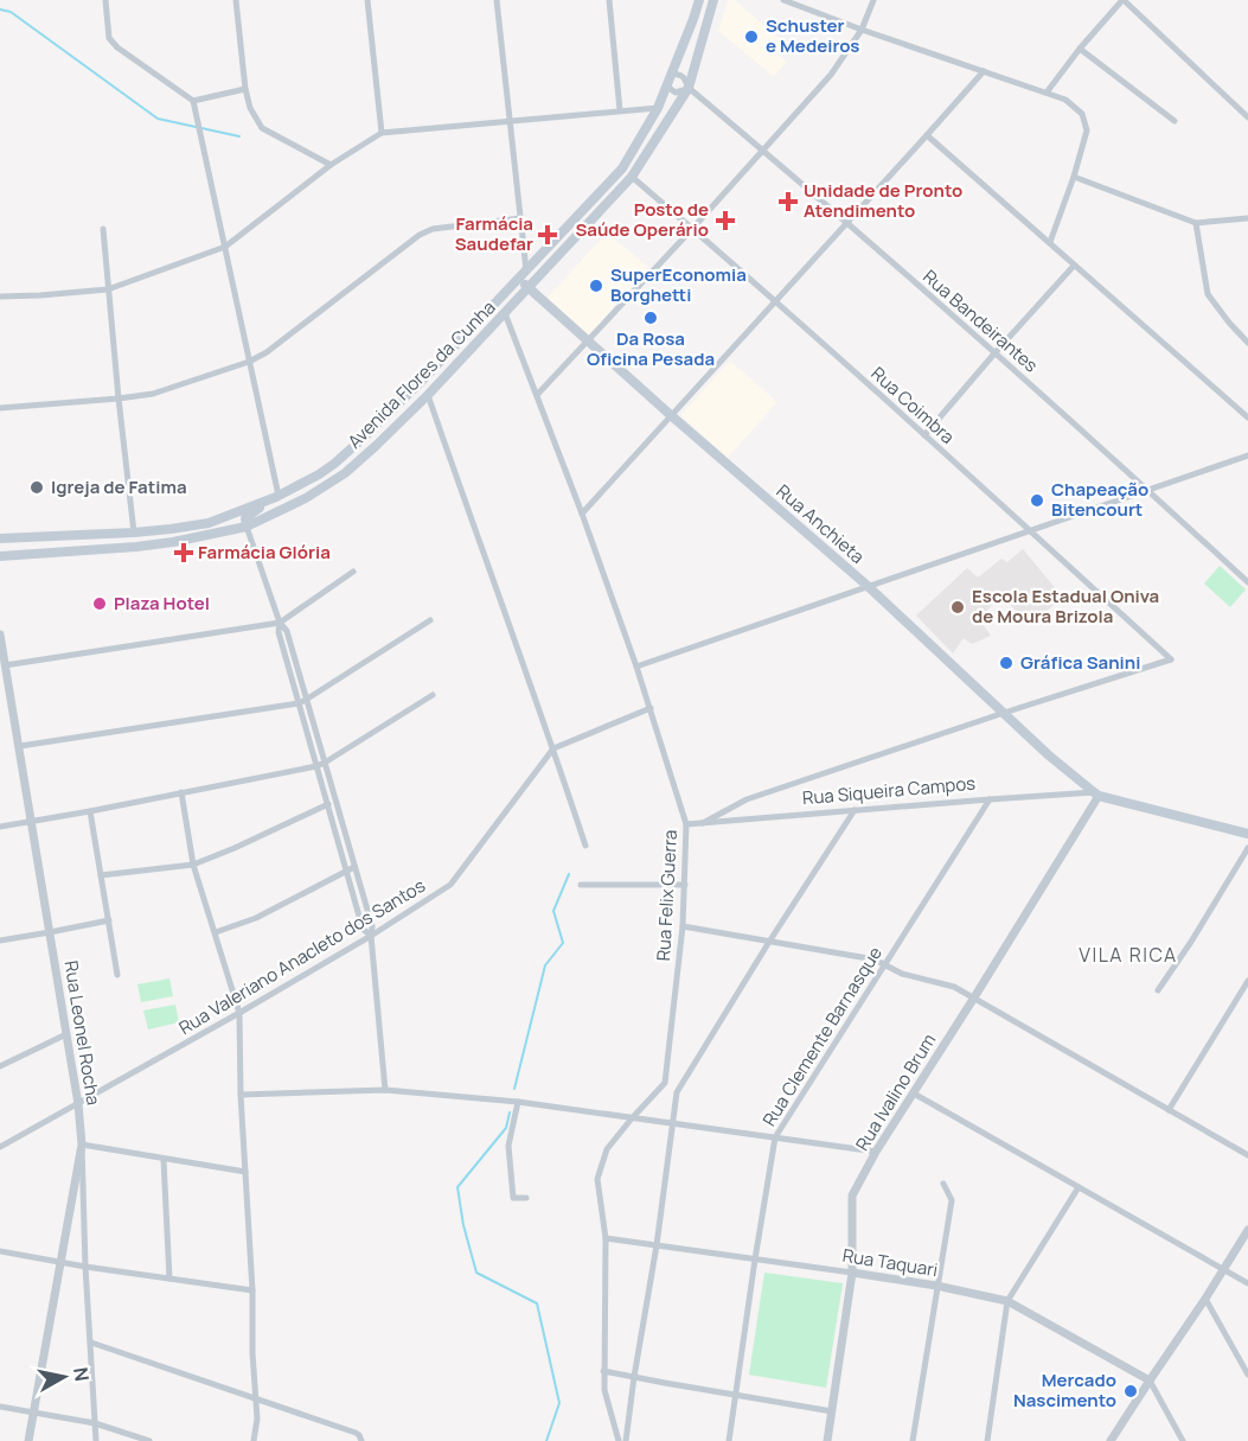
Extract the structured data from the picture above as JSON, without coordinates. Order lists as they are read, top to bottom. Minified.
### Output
{"streets":{"main road":["Avenida Flores da Cunha","Rua Anchieta","Rua Siqueira Campos"],"street":["Rua Bandeirantes","Rua Coimbra","Rua Felix Guerra","Rua Valeriano Anacleto dos Santos","Rua Leonel Rocha","Rua Clemente Barnasque","Rua Ivalino Brum","Rua Taquari"]},"crossings":[["Rua Bandeirantes","Avenida Flores da Cunha"],["Avenida Flores da Cunha","Rua Coimbra"],["Avenida Flores da Cunha","Rua Anchieta"],["Avenida Flores da Cunha","Rua Felix Guerra"],["Rua Coimbra","Rua Anchieta"],["Rua Anchieta","Rua Siqueira Campos"],["Rua Anchieta","Rua Ivalino Brum"],["Rua Siqueira Campos","Rua Felix Guerra"],["Rua Siqueira Campos","Rua Clemente Barnasque"],["Rua Siqueira Campos","Rua Ivalino Brum"],["Rua Felix Guerra","Rua Taquari"],["Rua Valeriano Anacleto dos Santos","Rua Leonel Rocha"],["Rua Clemente Barnasque","Rua Taquari"],["Rua Ivalino Brum","Rua Taquari"]],"districts":["VILA RICA"],"places":{"other":["Schuster e Medeiros","SuperEconomia Borghetti","Da Rosa Oficina Pesada","Igreja de Fatima","Chapeação Bitencourt","Plaza Hotel","Escola Estadual Oniva de Moura Brizola","Gráfica Sanini","Mercado Nascimento"],"health":["Unidade de Pronto Atendimento","Posto de Saúde Operário","Farmácia Saudefar","Farmácia Glória"]},"north":"right"}
